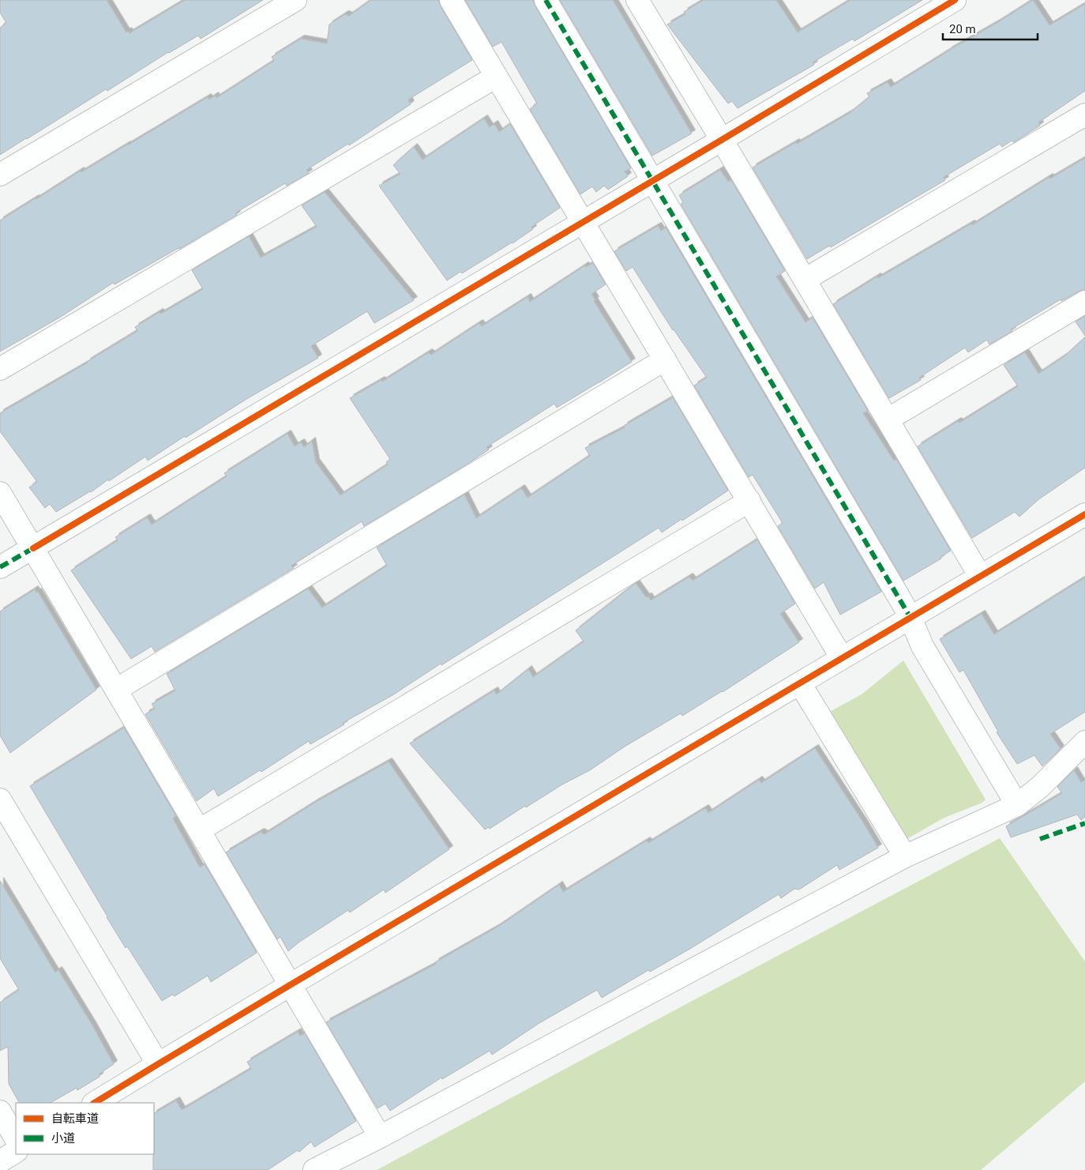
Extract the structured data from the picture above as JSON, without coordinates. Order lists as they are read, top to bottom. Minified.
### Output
{"legend":["自転車道","小道"],"scale_bar":"20 m"}
